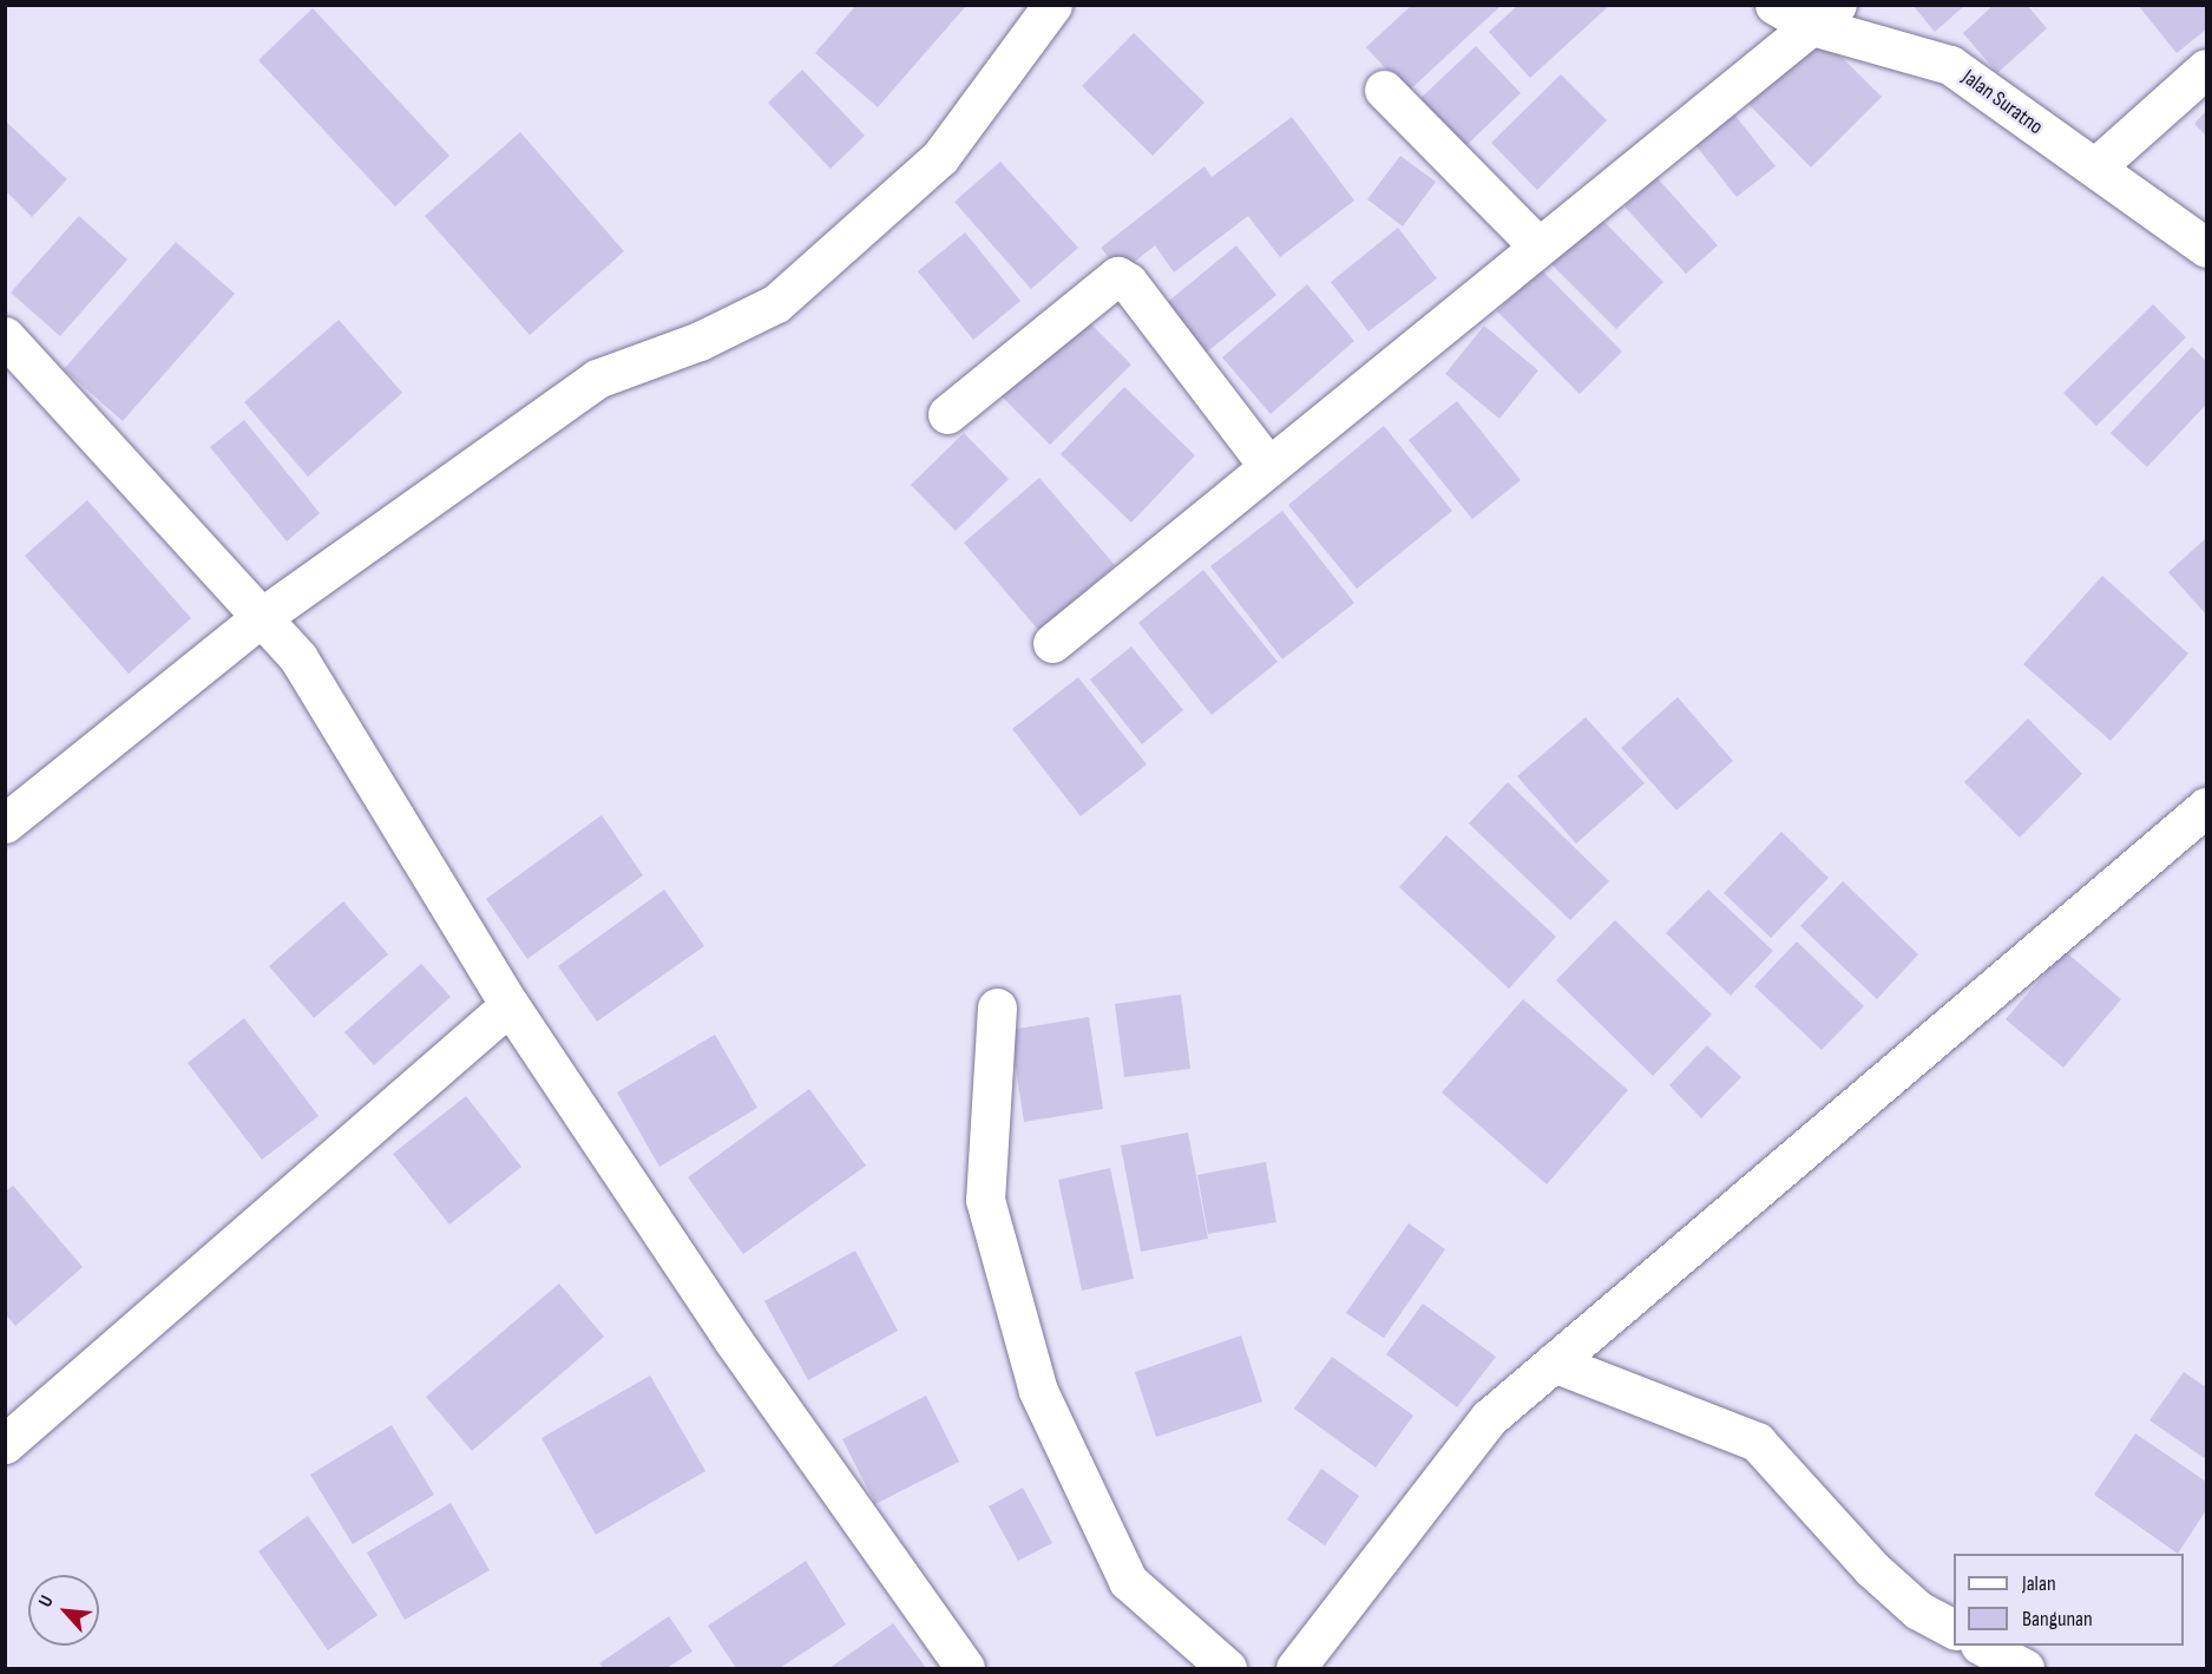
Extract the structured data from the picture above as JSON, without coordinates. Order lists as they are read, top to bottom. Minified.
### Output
{"streets":{"street":["Jalan Suratno"]},"legend":["Jalan","Bangunan"],"north":"top left"}
